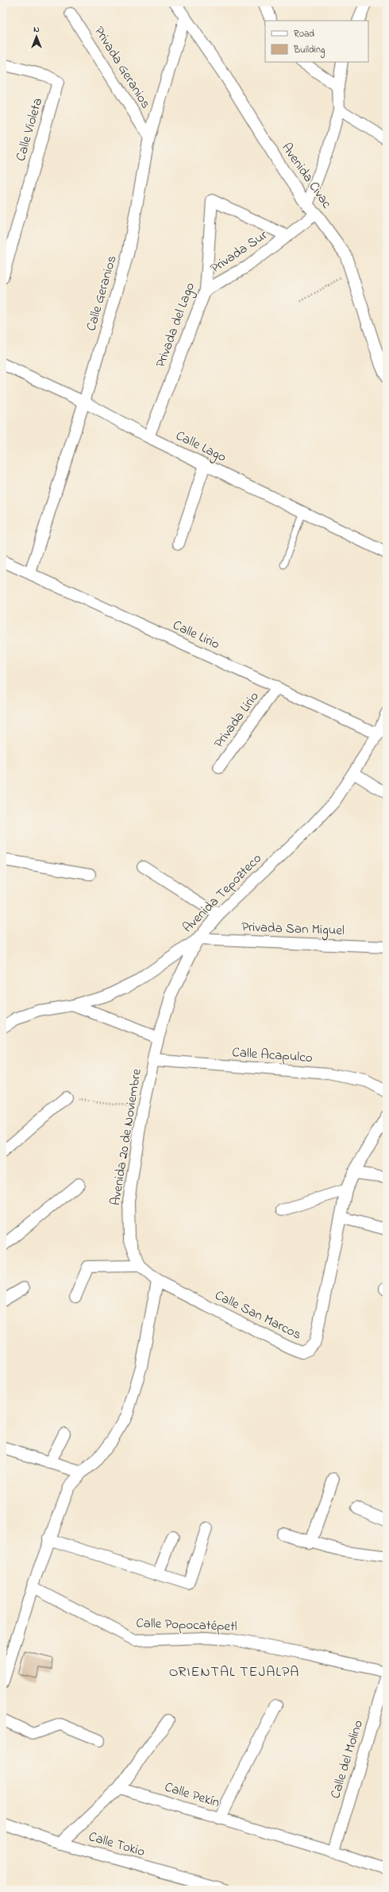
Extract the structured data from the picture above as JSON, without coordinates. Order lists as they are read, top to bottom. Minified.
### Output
{"streets":{"street":["Privada Geranios","Calle Violeta","Avenida Civac","Privada Sur","Calle Geranios","Privada del Lago","Calle Lago","Calle Lirio","Privada Lirio","Avenida Tepozteco","Privada San Miguel","Calle Acapulco","Avenida 20 de Noviembre","Calle San Marcos","Calle Popocatépetl","Calle del Molino","Calle Pekín","Calle Tokio"]},"crossings":[["Privada Geranios","Calle Geranios"],["Avenida Civac","Privada Sur"],["Avenida Civac","Calle Geranios"],["Privada Sur","Privada del Lago"],["Calle Geranios","Calle Lago"],["Calle Geranios","Calle Lirio"],["Privada del Lago","Calle Lago"],["Calle Lirio","Privada Lirio"],["Calle Lirio","Avenida Tepozteco"],["Avenida Tepozteco","Privada San Miguel"],["Avenida Tepozteco","Avenida 20 de Noviembre"],["Privada San Miguel","Avenida 20 de Noviembre"],["Calle Acapulco","Avenida 20 de Noviembre"],["Avenida 20 de Noviembre","Calle San Marcos"],["Calle del Molino","Calle Pekín"]],"districts":["ORIENTAL TEJALPA"],"legend":["Road","Building"],"north":"top"}
